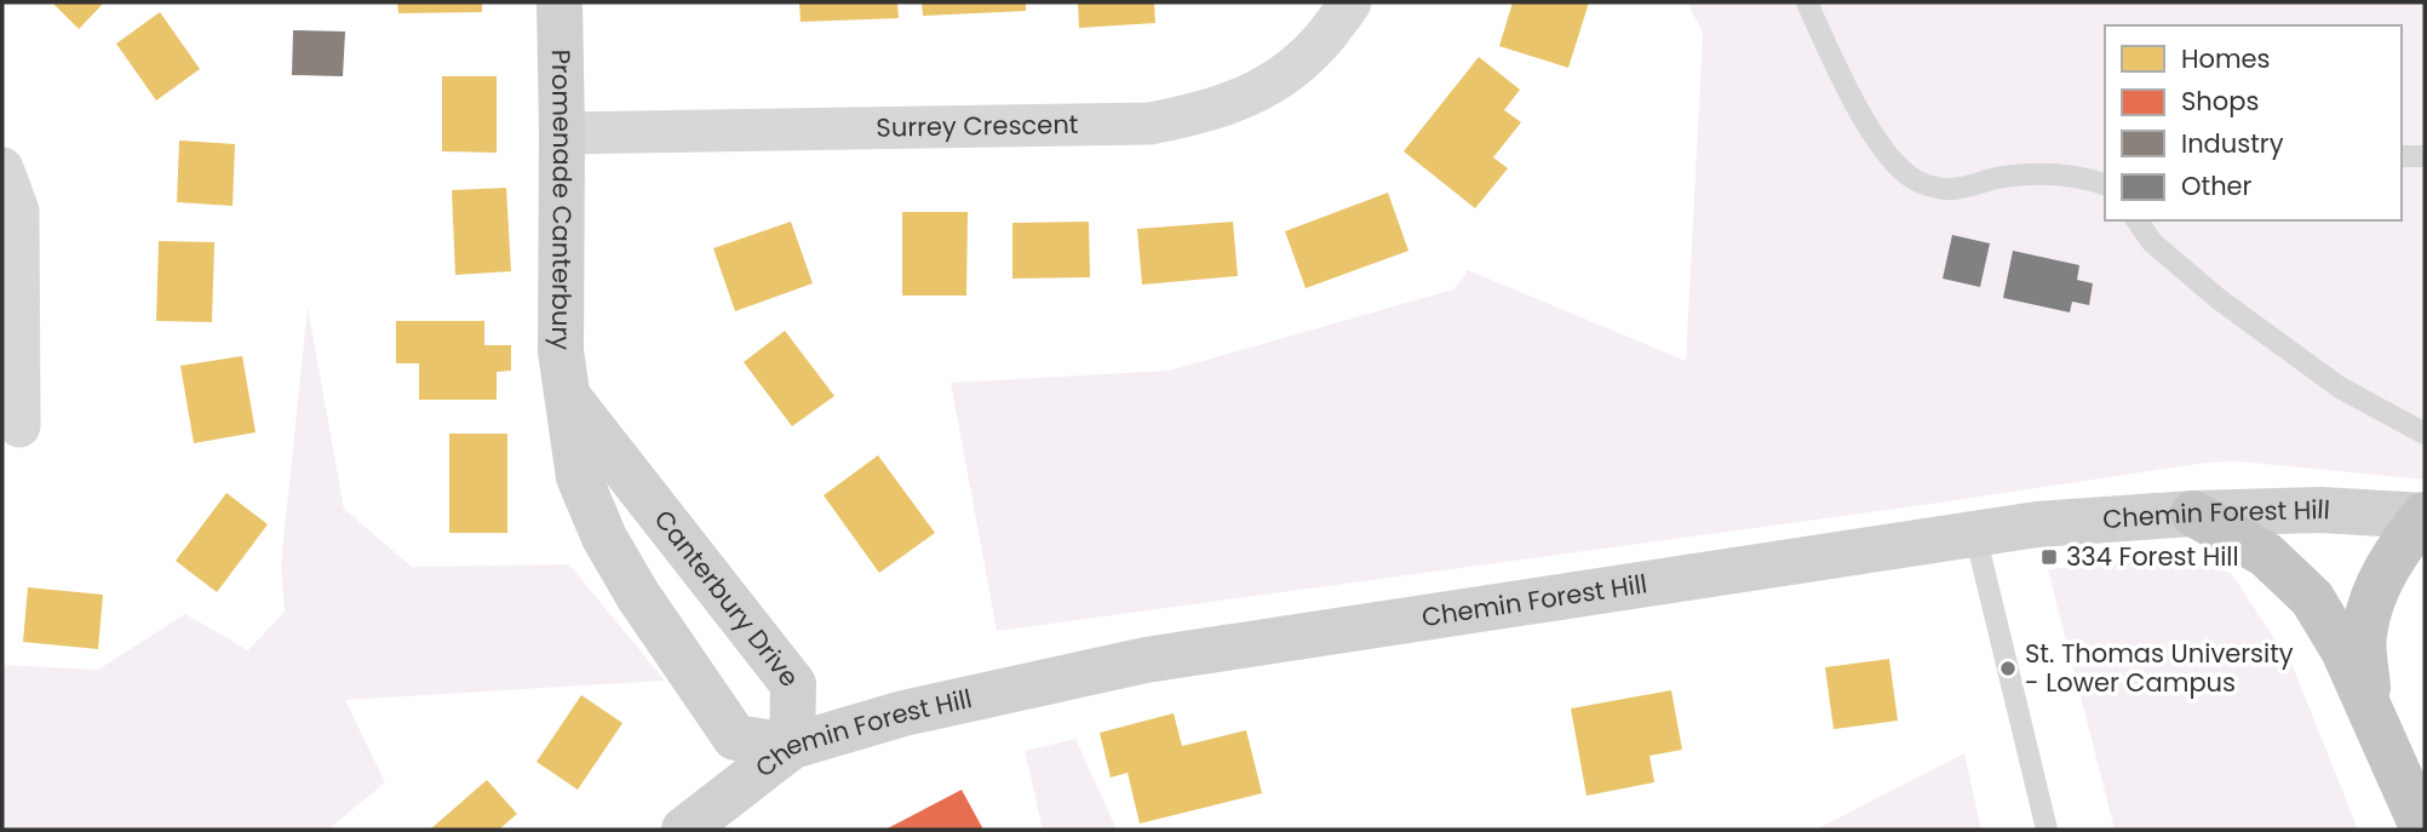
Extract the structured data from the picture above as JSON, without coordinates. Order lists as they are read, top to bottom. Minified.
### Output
{"streets":{"street":["Surrey Crescent","Promenade Canterbury","Chemin Forest Hill","Canterbury Drive"]},"crossings":[["Surrey Crescent","Promenade Canterbury"],["Promenade Canterbury","Canterbury Drive"],["Chemin Forest Hill","Canterbury Drive"]],"places":{"transit":["334 Forest Hill"],"other":["St. Thomas University - Lower Campus"]},"legend":["Homes","Shops","Industry","Other"]}
